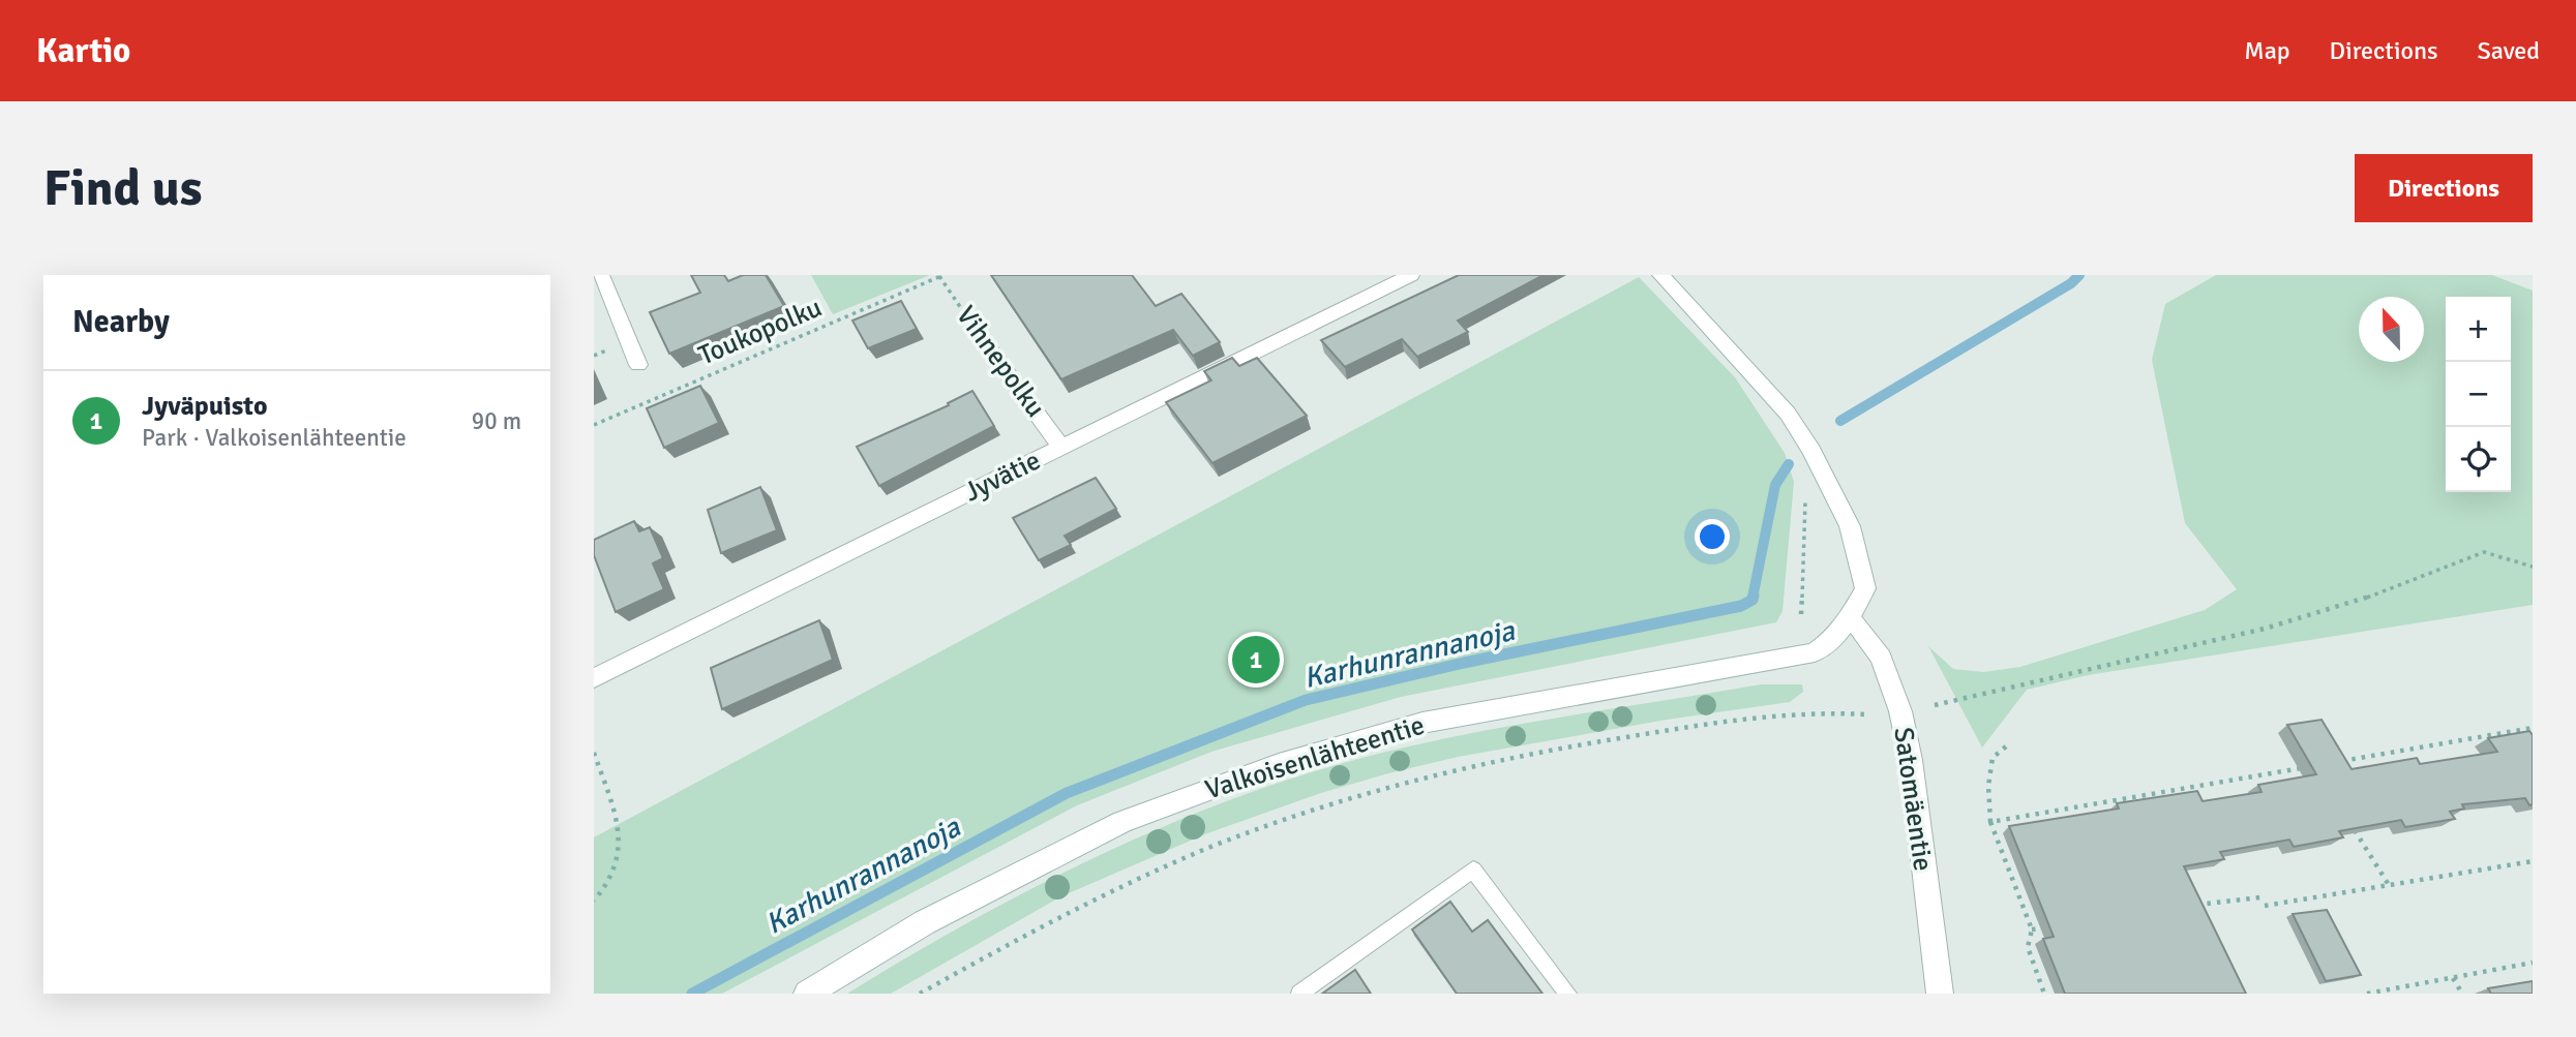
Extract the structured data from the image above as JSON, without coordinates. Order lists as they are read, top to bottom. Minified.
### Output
{"streets":{"street":["Vihnepolku","Jyvätie","Valkoisenlähteentie","Satomäentie"],"path":["Toukopolku"]},"crossings":[["Toukopolku","Vihnepolku"],["Vihnepolku","Jyvätie"],["Valkoisenlähteentie","Satomäentie"]],"water":["Karhunrannanoja"],"north":"top","page":{"header":"Kartio","nav":["Map","Directions","Saved"],"buttons":"Directions","title":"Find us","heading":"Nearby","map_buttons":["+","−"],"list":[{"mark":"1","name":"Jyväpuisto","note":"Park · Valkoisenlähteentie","value":"90 m"}],"pins":"1"}}
